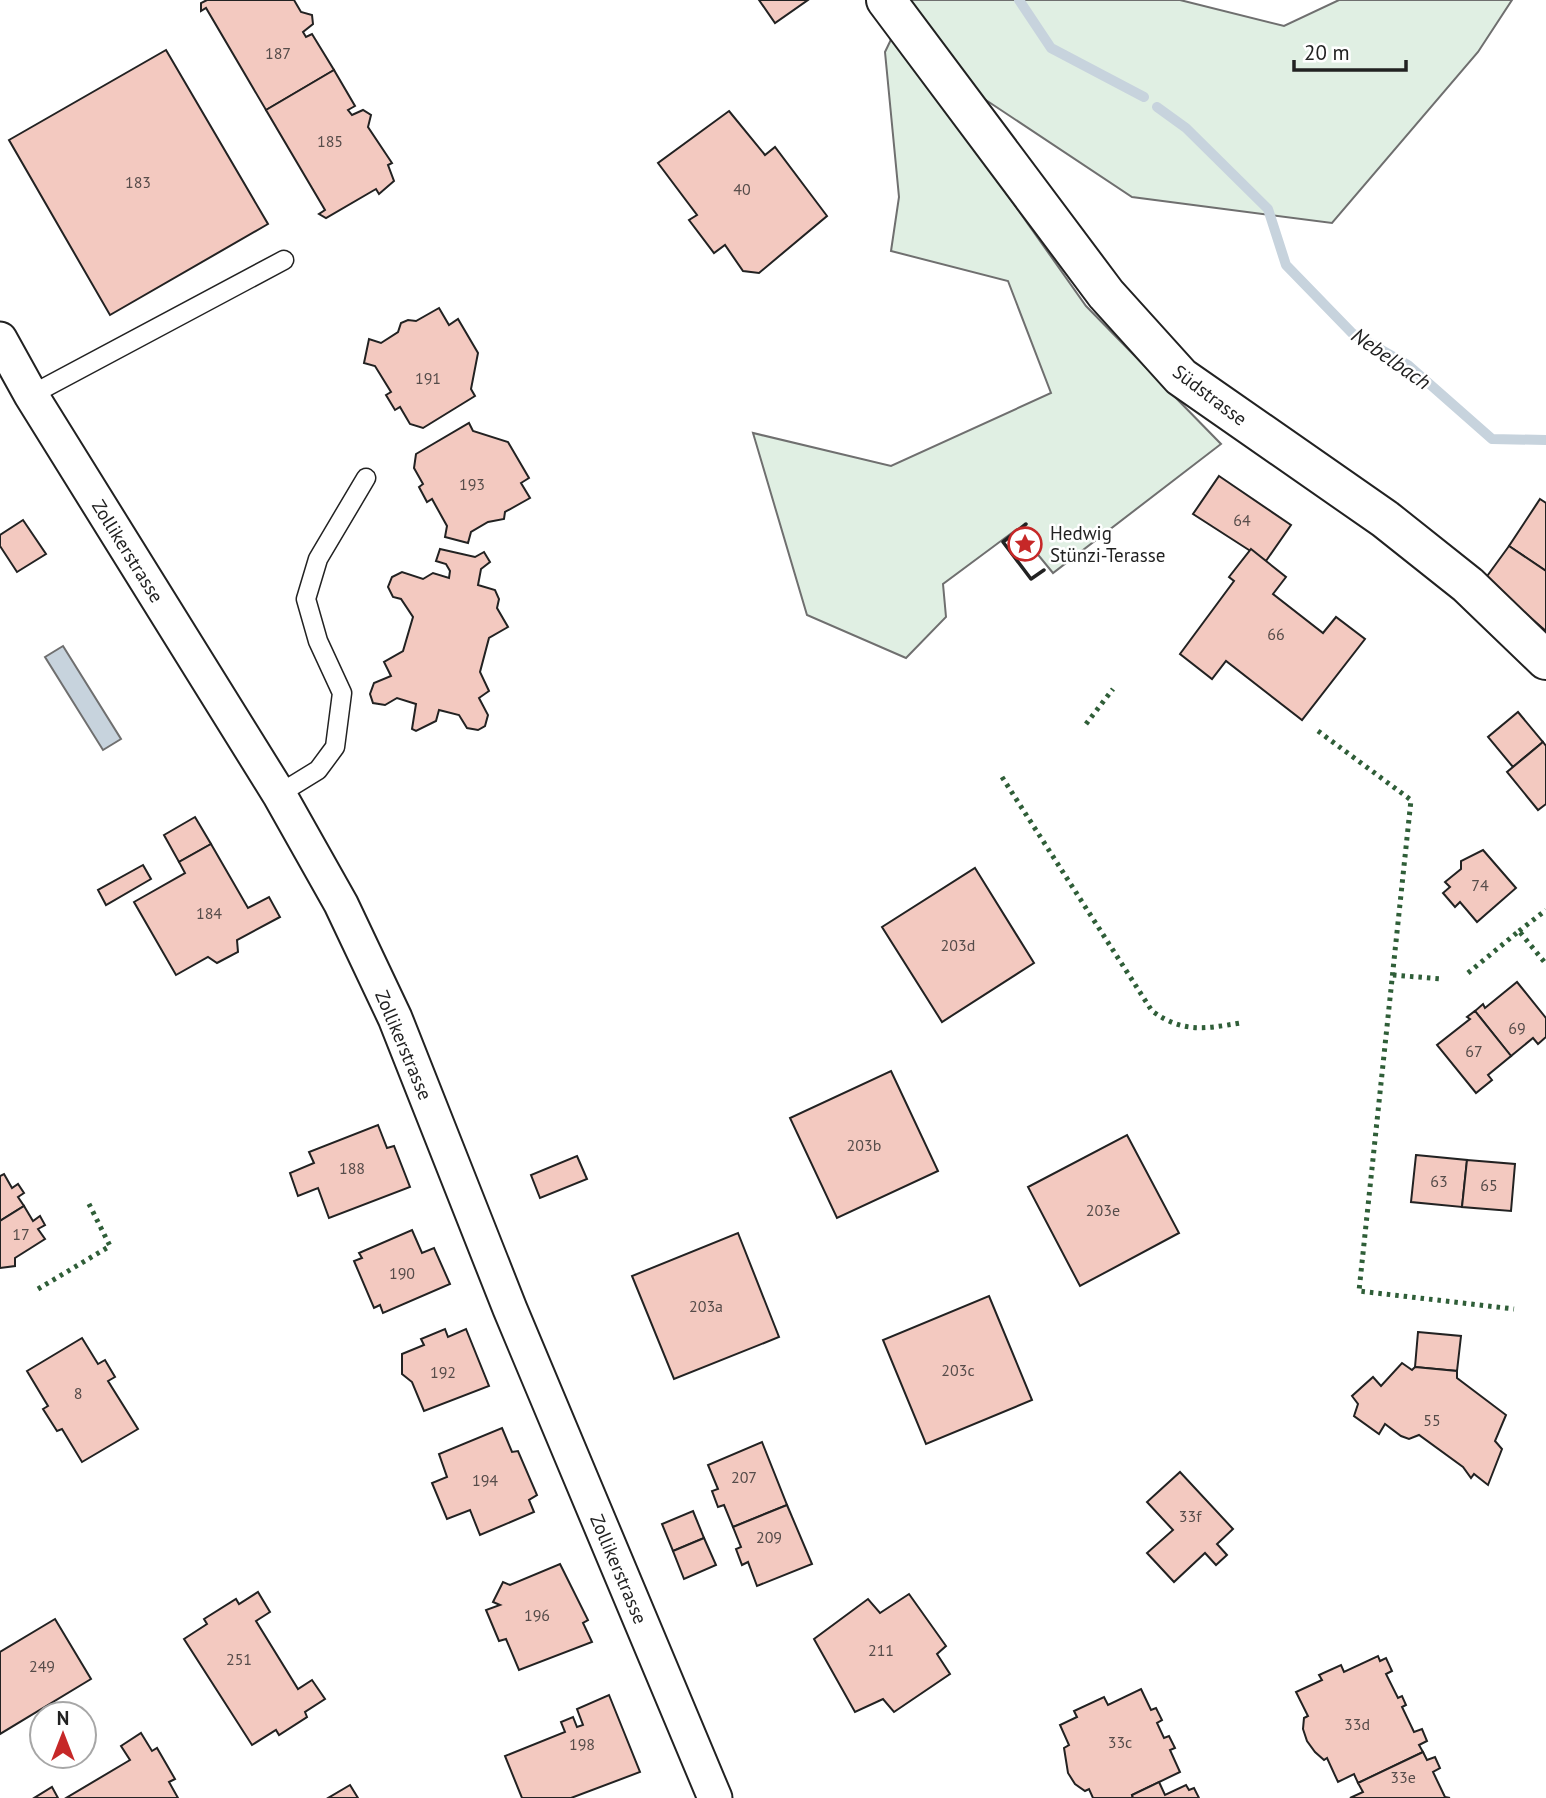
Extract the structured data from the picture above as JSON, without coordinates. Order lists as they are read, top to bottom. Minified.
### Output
{"streets":{"street":["Südstrasse","Zollikerstrasse"]},"water":["Nebelbach"],"places":{"place":["Hedwig Stünzi-Terasse"]},"house_numbers":["187","185","183","40","191","193","64","66","74","184","203d","69","67","203b","188","63","65","203e","17","190","203a","203c","192","8","55","207","194","33f","209","196","211","251","249","33d","33c","198","33e"],"scale_bar":"20 m","north":"top"}
